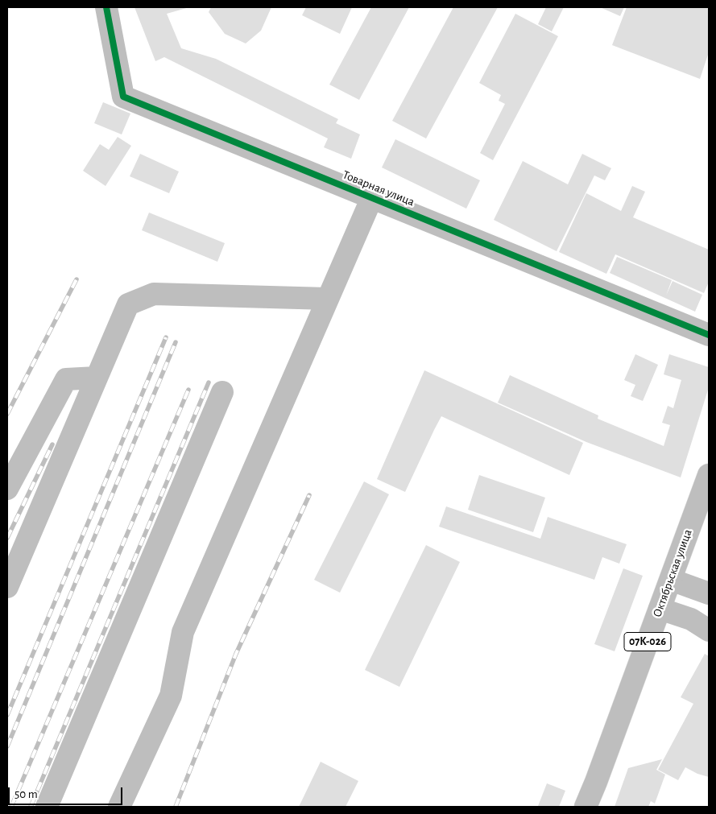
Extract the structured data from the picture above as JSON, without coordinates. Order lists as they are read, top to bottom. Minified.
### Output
{"streets":{"street":["Товарная улица","Октябрьская улица","07К-026"]},"scale_bar":"50 m"}
